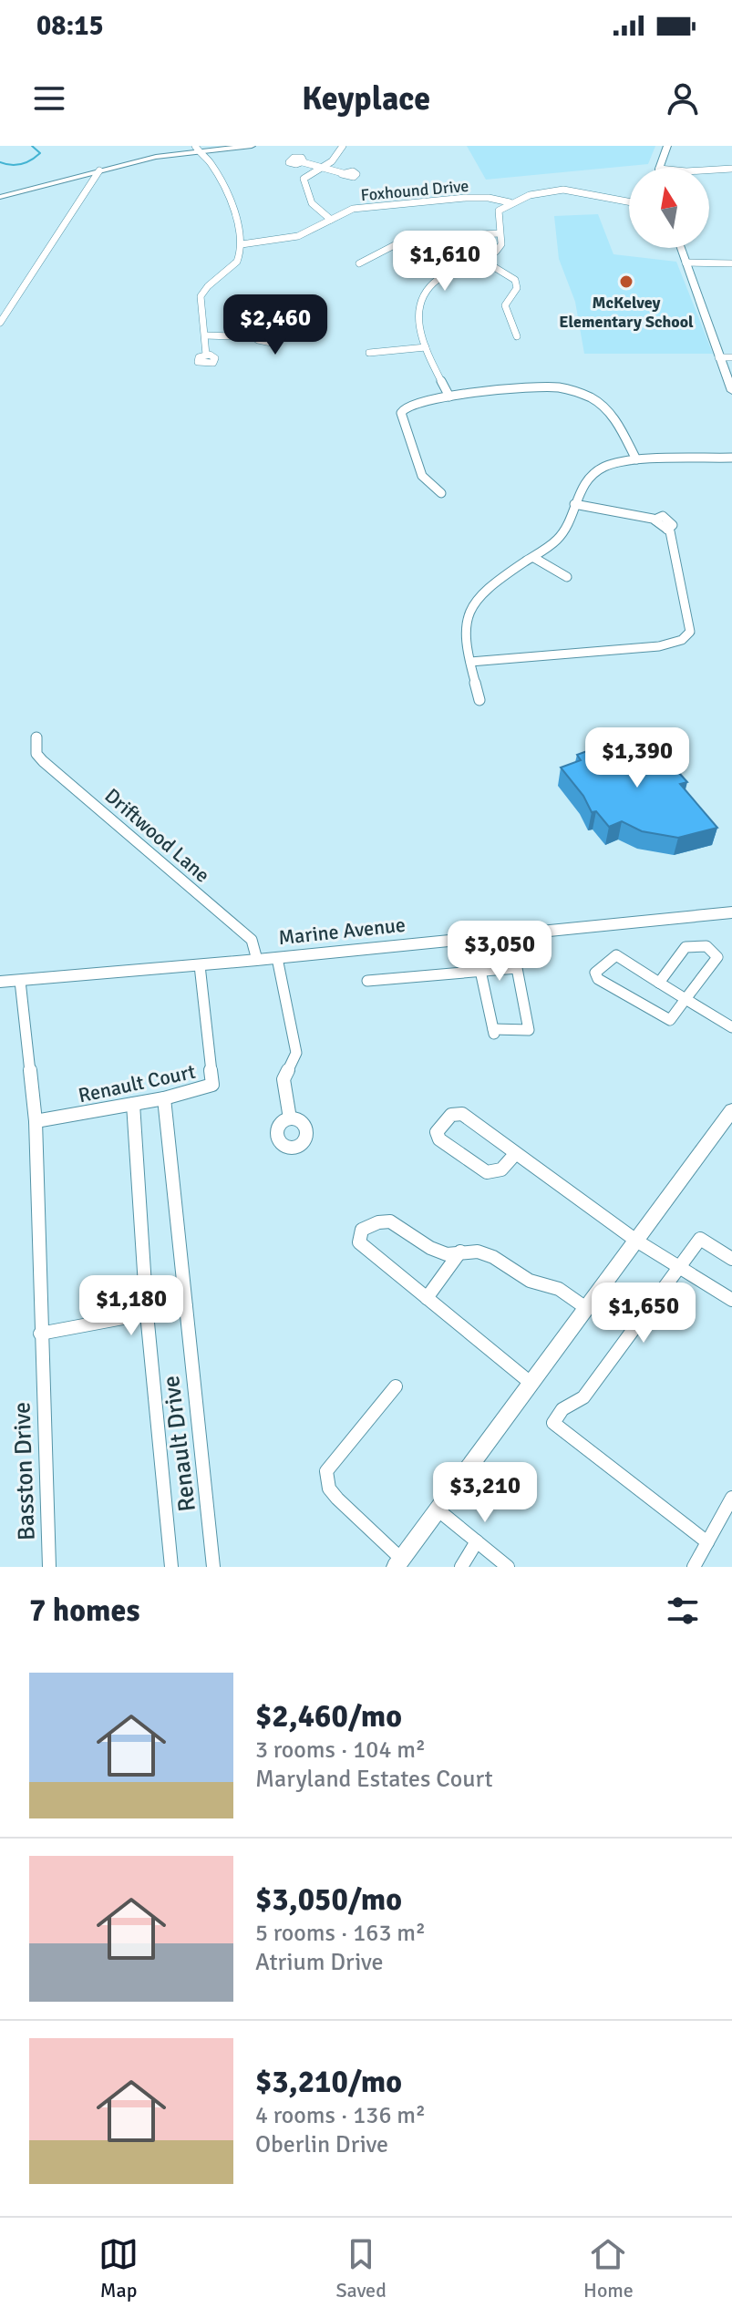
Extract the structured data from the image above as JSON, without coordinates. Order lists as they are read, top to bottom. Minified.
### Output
{"streets":{"main road":["Marine Avenue"],"street":["Foxhound Drive","Driftwood Lane","Renault Court","Renault Drive","Basston Drive"]},"crossings":[["Driftwood Lane","Marine Avenue"],["Marine Avenue","Renault Court"],["Marine Avenue","Basston Drive"],["Renault Court","Renault Drive"],["Renault Court","Basston Drive"]],"places":["McKelvey Elementary School"],"north":"top","page":{"status":"08:15","header":"Keyplace","price":["$1,610","$2,460","$1,390","$3,050","$1,180","$1,650","$3,210"],"heading":"7 homes","list":[{"name":"$2,460/mo","note":"3 rooms · 104 m² · Maryland Estates Court"},{"name":"$3,050/mo","note":"5 rooms · 163 m² · Atrium Drive"},{"name":"$3,210/mo","note":"4 rooms · 136 m² · Oberlin Drive"}],"tabs":["Map","Saved","Home"]}}
